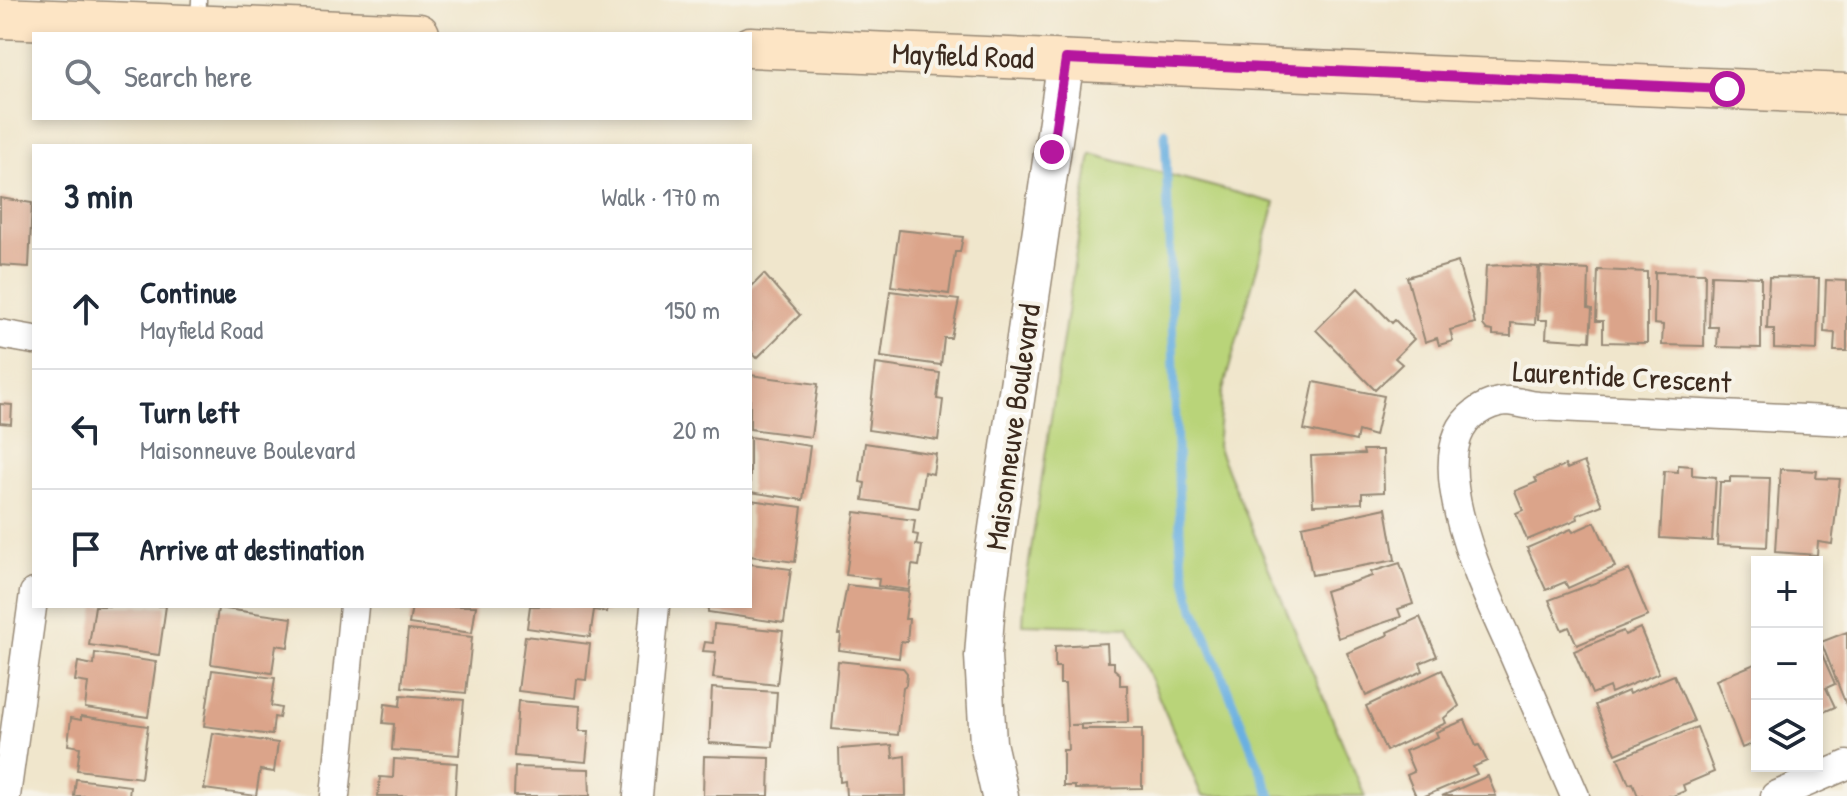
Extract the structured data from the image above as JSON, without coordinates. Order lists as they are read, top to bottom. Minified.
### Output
{"streets":{"main road":["Mayfield Road"],"street":["Laurentide Crescent","Maisonneuve Boulevard"]},"crossings":[["Mayfield Road","Maisonneuve Boulevard"]],"page":{"search":"Search here","heading":["3 min","Walk · 170 m"],"list":[["Continue","Mayfield Road","150 m"],["Turn left","Maisonneuve Boulevard","20 m"],"Arrive at destination"],"map_buttons":["+","−"]}}
